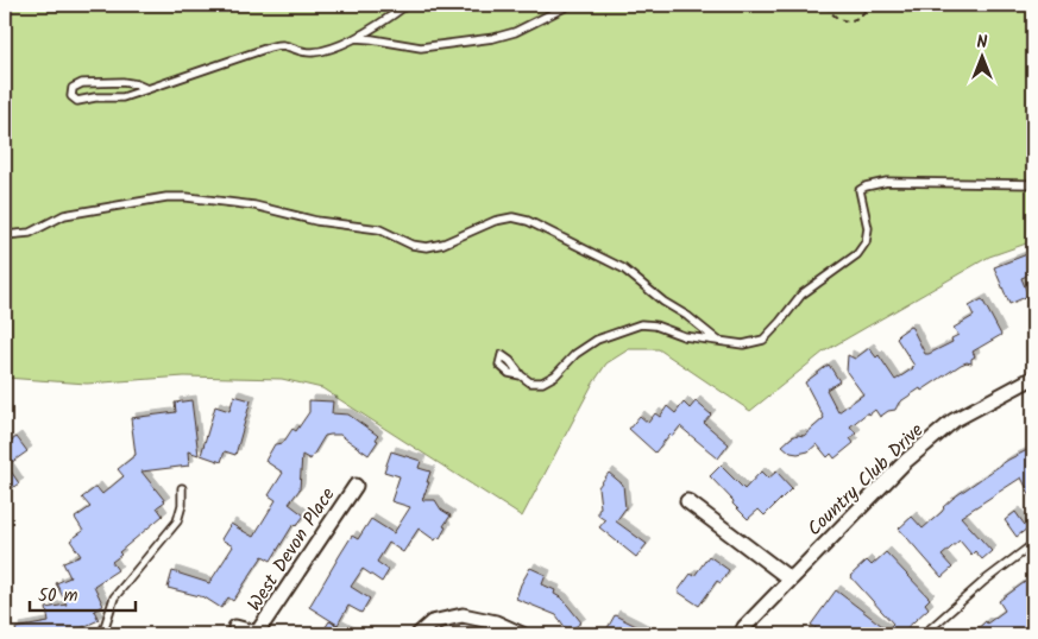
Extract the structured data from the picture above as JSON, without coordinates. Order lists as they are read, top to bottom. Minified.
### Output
{"streets":{"street":["Country Club Drive","West Devon Place"]},"scale_bar":"50 m","north":"top"}
